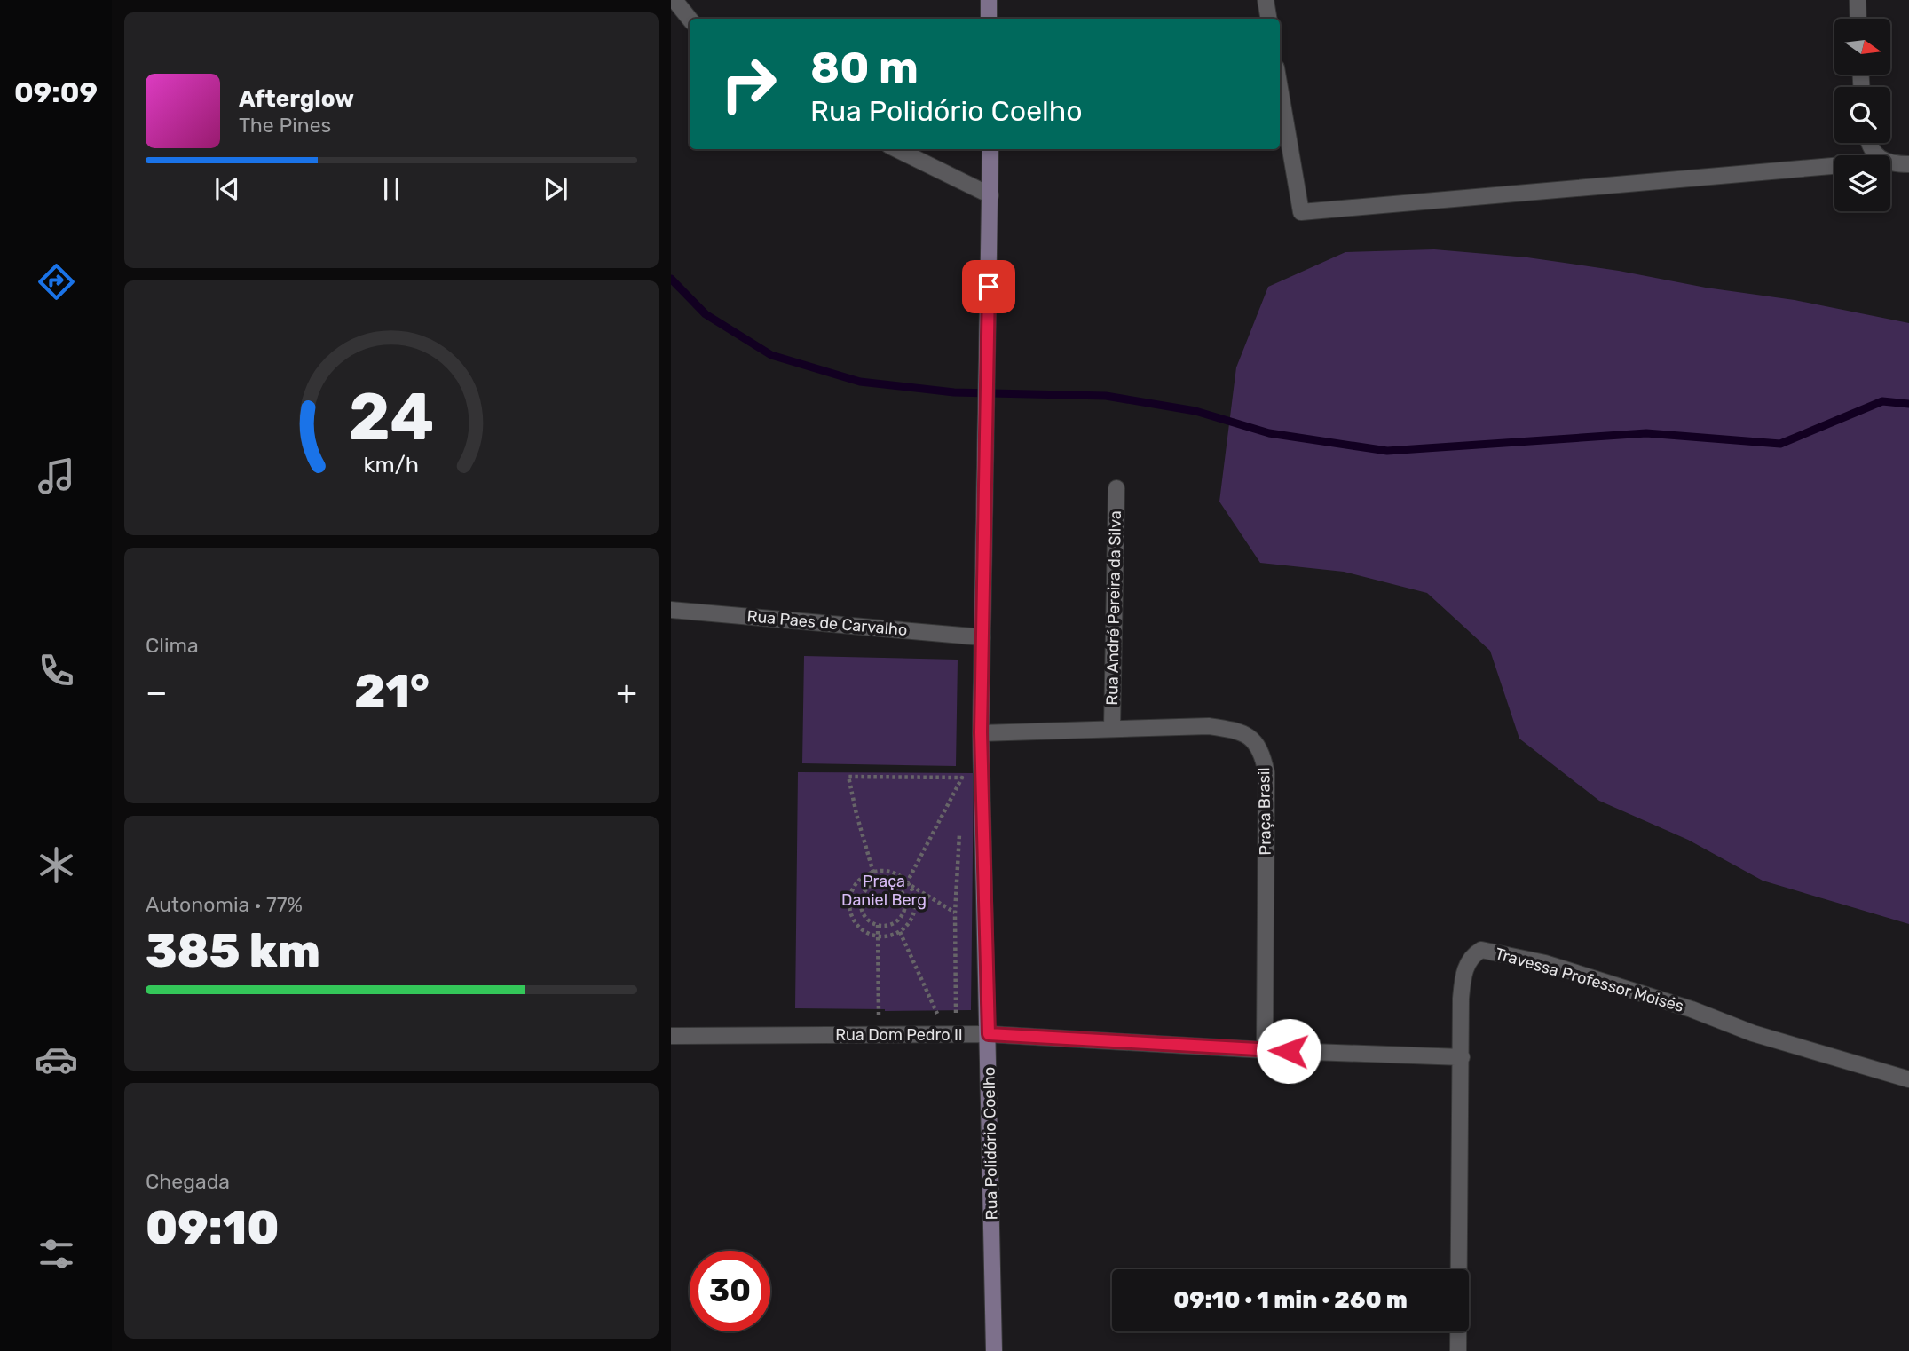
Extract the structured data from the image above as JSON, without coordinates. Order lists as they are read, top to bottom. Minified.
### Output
{"streets":{"street":["Rua André Pereira da Silva","Rua Paes de Carvalho","Praça Brasil","Travessa Professor Moisés","Rua Dom Pedro II","Rua Polidório Coelho"]},"crossings":[["Rua André Pereira da Silva","Praça Brasil"],["Rua Paes de Carvalho","Rua Polidório Coelho"],["Praça Brasil","Rua Dom Pedro II"],["Praça Brasil","Rua Polidório Coelho"],["Travessa Professor Moisés","Rua Dom Pedro II"],["Rua Dom Pedro II","Rua Polidório Coelho"]],"parks":["Praça Daniel Berg"],"north":"right","page":{"tabs":"09:09","turn":["80 m","Rua Polidório Coelho"],"song":["Afterglow","The Pines"],"tile":["Clima",["Autonomia · 77%","385 km"],["Chegada","09:10"]],"heat":["−","21°","+"],"limit":"30","trip":"09:10 · 1 min · 260 m","gauge":["24","km/h"]}}
